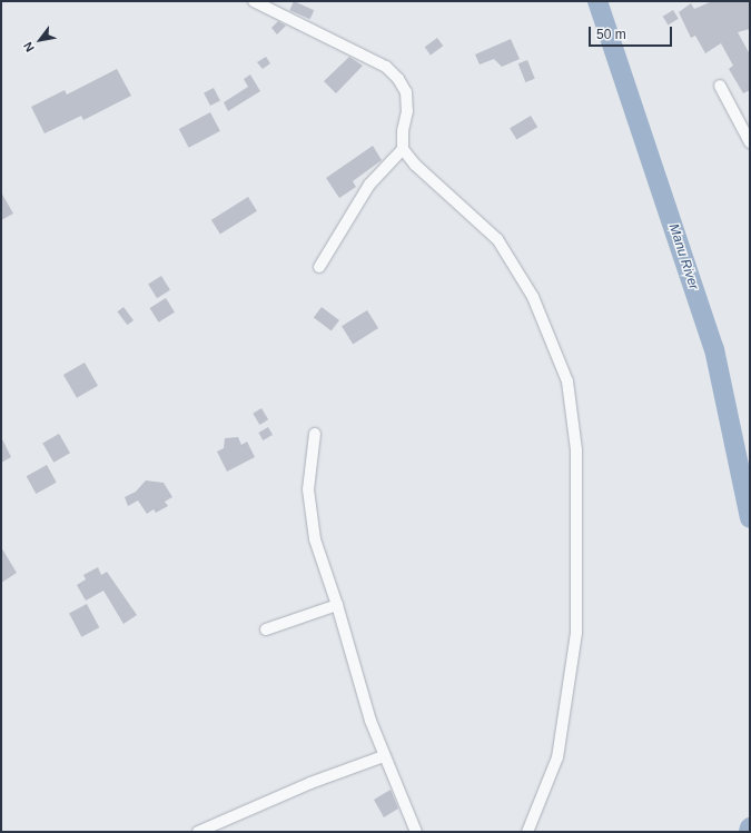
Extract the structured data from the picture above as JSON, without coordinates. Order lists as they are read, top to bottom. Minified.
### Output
{"water":["Manu River"],"scale_bar":"50 m","north":"bottom left"}
